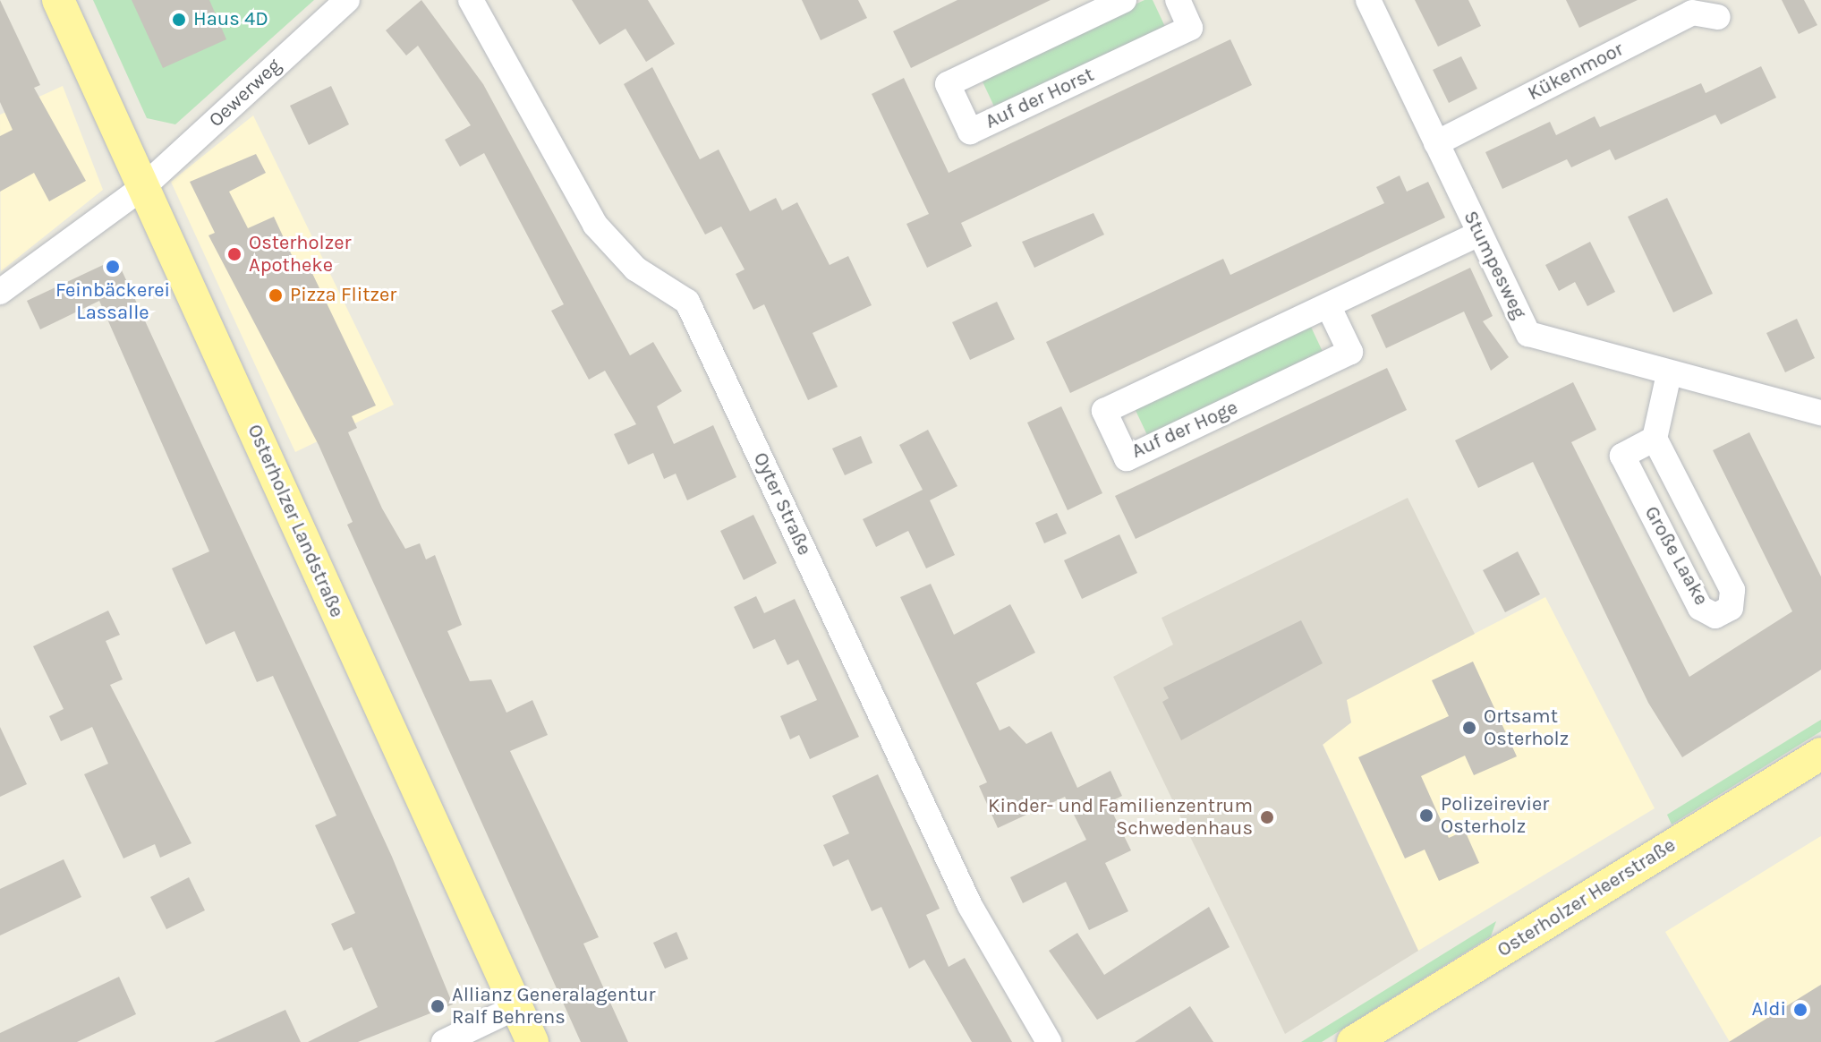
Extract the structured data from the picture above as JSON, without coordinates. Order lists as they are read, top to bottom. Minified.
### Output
{"streets":{"main road":["Osterholzer Landstraße","Osterholzer Heerstraße"],"street":["Kükenmoor","Oewerweg","Auf der Horst","Stumpesweg","Auf der Hoge","Oyter Straße","Große Laake"]},"crossings":[["Kükenmoor","Stumpesweg"],["Oewerweg","Osterholzer Landstraße"],["Stumpesweg","Auf der Hoge"]],"places":["Haus 4D","Osterholzer Apotheke","Feinbäckerei Lassalle","Pizza Flitzer","Ortsamt Osterholz","Polizeirevier Osterholz","Kinder- und Familienzentrum Schwedenhaus","Allianz Generalagentur Ralf Behrens","Aldi"]}
